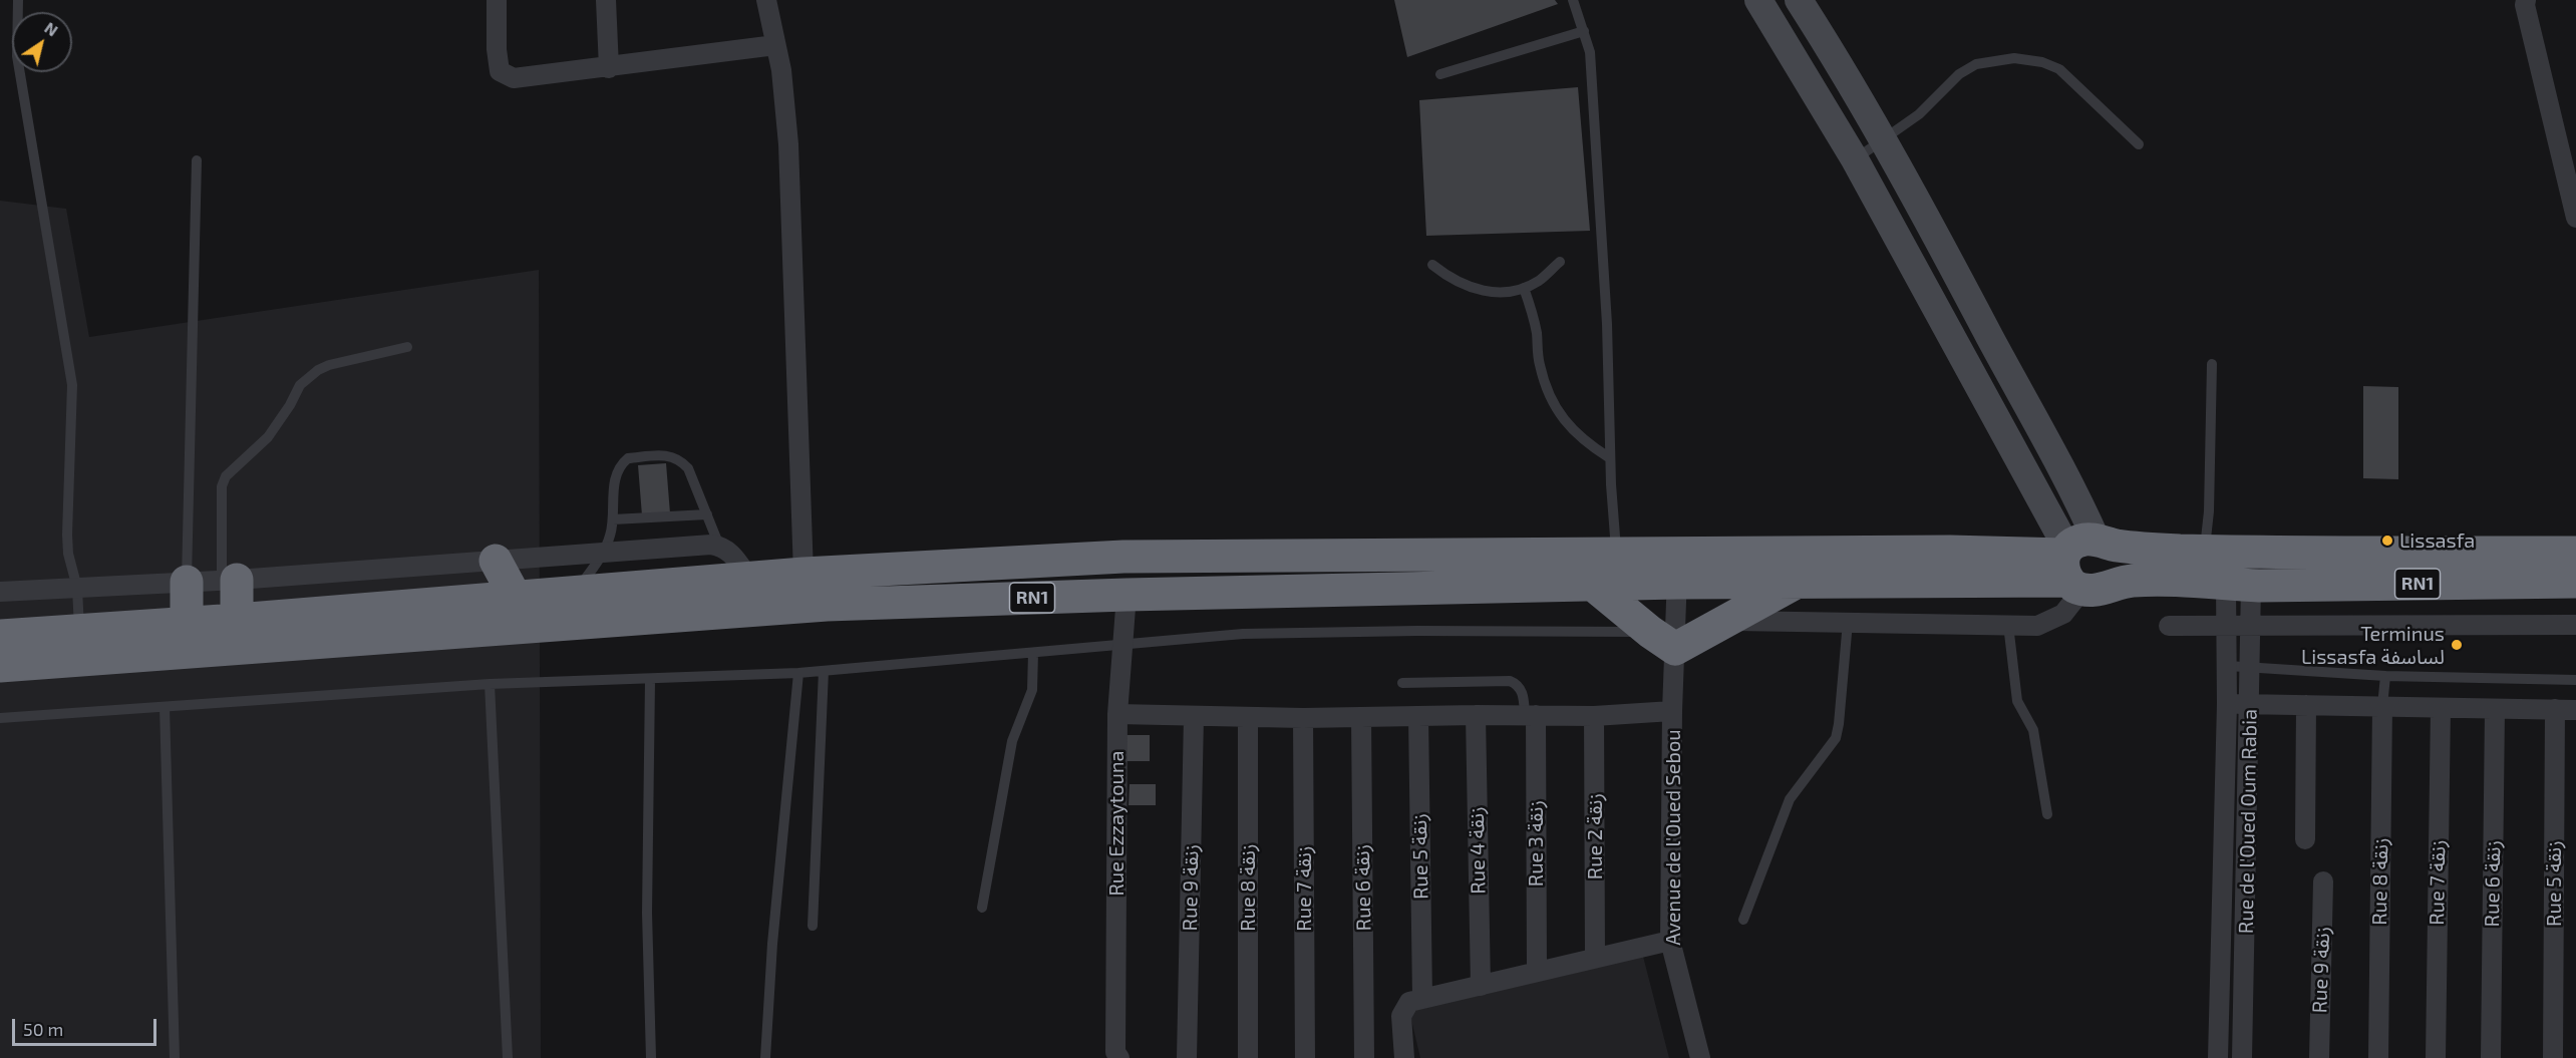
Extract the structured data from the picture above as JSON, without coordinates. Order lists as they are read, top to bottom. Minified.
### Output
{"streets":{"highway":["RN1"],"street":["Rue de l'Oued Oum Rabia","Rue Ezzaytouna","Rue 2 زنقة","Avenue de l'Oued Sebou","Rue 3 زنقة","Rue 4 زنقة","Rue 5 زنقة","Rue 8 زنقة","Rue 7 زنقة","Rue 6 زنقة","Rue 9 زنقة"]},"crossings":[["RN1","Rue de l'Oued Oum Rabia"],["RN1","Rue Ezzaytouna"],["RN1","Avenue de l'Oued Sebou"]],"places":["Lissasfa","Terminus Lissasfa لساسفة"],"scale_bar":"50 m","north":"top right"}
